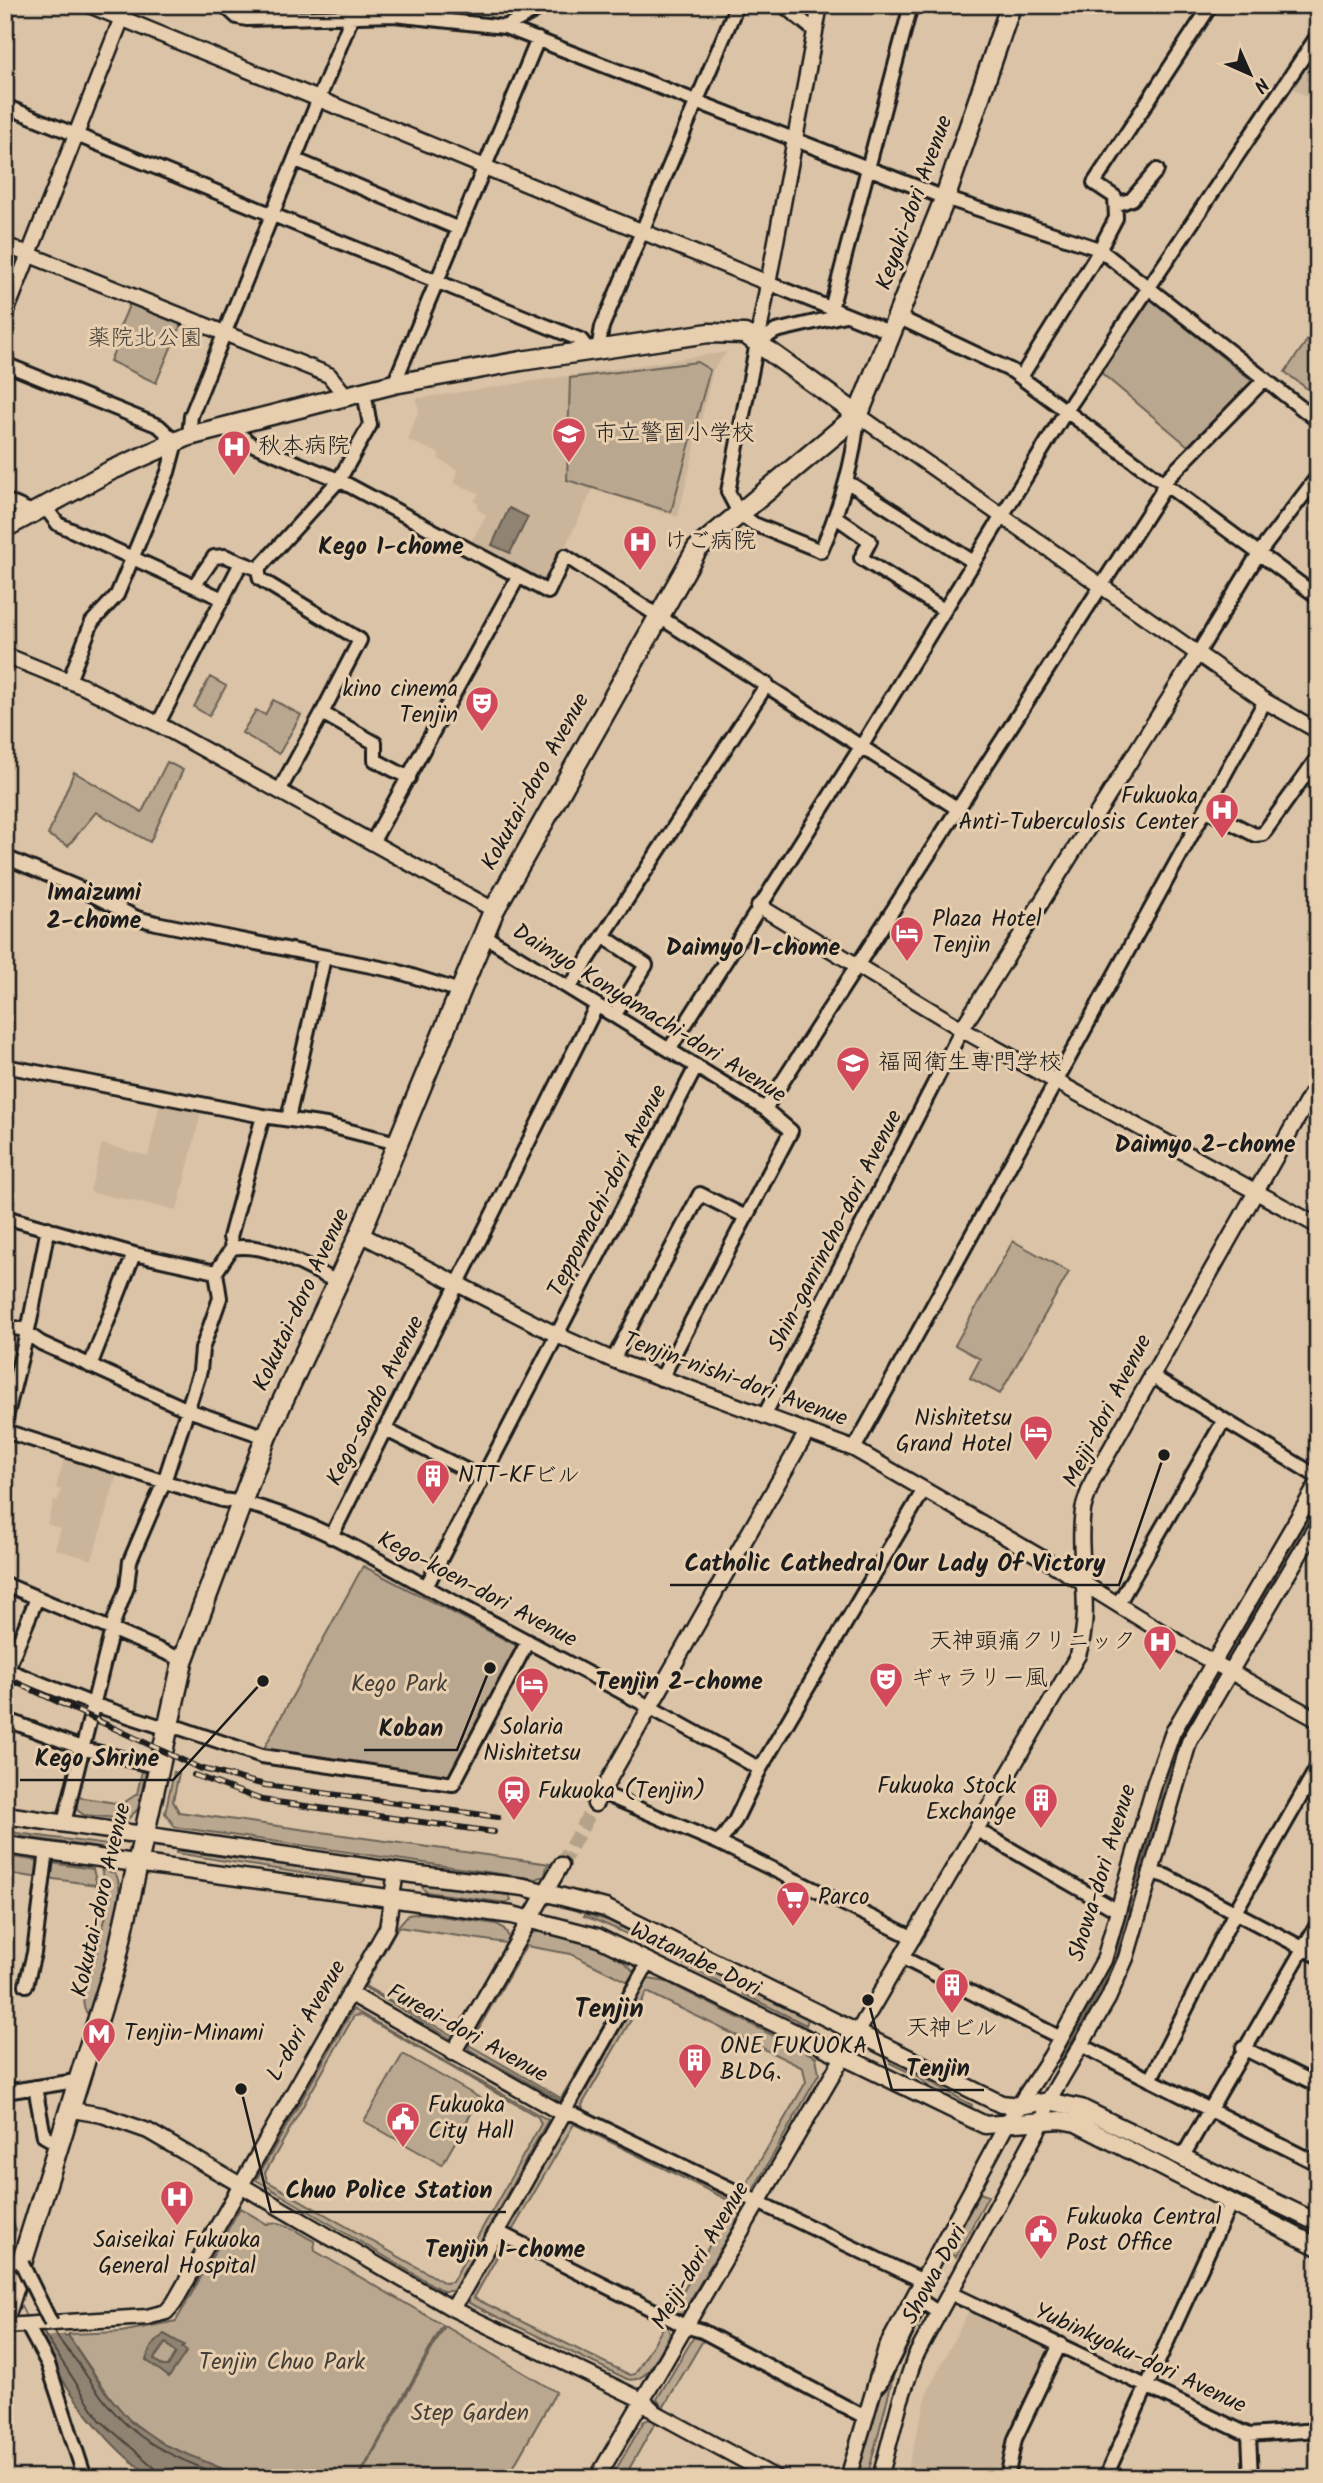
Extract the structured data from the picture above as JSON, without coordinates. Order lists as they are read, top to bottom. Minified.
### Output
{"streets":{"highway":["Keyaki-dori Avenue","Kokutai-doro Avenue"],"main road":["Watanabe Dori"],"street":["Daimyo Konyamachi-dori Avenue","Teppomachi-dori Avenue","Shin-ganrincho-dori Avenue","Tenjin-nishi-dori Avenue","Kego-sando Avenue","Meiji-dori Avenue","Kego-koen-dori Avenue","Showa-dori Avenue","L-dori Avenue","Fureai-dori Avenue","Showa Dori","Yubinkyoku-dori Avenue"]},"crossings":[["Keyaki-dori Avenue","Kokutai-doro Avenue"],["Kokutai-doro Avenue","Daimyo Konyamachi-dori Avenue"],["Kokutai-doro Avenue","Tenjin-nishi-dori Avenue"],["Kokutai-doro Avenue","Kego-koen-dori Avenue"],["Kokutai-doro Avenue","Watanabe Dori"],["Daimyo Konyamachi-dori Avenue","Teppomachi-dori Avenue"],["Daimyo Konyamachi-dori Avenue","Kego-sando Avenue"],["Teppomachi-dori Avenue","Tenjin-nishi-dori Avenue"],["Teppomachi-dori Avenue","Kego-koen-dori Avenue"],["Shin-ganrincho-dori Avenue","Tenjin-nishi-dori Avenue"],["Tenjin-nishi-dori Avenue","Kego-sando Avenue"],["Tenjin-nishi-dori Avenue","Meiji-dori Avenue"],["Tenjin-nishi-dori Avenue","Showa-dori Avenue"],["Kego-sando Avenue","Kego-koen-dori Avenue"],["Meiji-dori Avenue","Watanabe Dori"],["Showa-dori Avenue","Watanabe Dori"],["Watanabe Dori","L-dori Avenue"],["L-dori Avenue","Fureai-dori Avenue"],["Showa Dori","Yubinkyoku-dori Avenue"]],"districts":["Kego 1-chome","Imaizumi 2-chome","Daimyo 1-chome","Daimyo 2-chome","Tenjin 2-chome","Tenjin","Tenjin 1-chome"],"parks":["薬院北公園","Kego Park","Tenjin Chuo Park","Step Garden"],"places":{"school or university":["市立警固小学校","福岡衛生専門学校"],"hospital":["秋本病院","けご病院","Fukuoka Anti-Tuberculosis Center","天神頭痛クリニック","Saiseikai Fukuoka General Hospital"],"theatre":["kino cinema Tenjin","ギャラリー風"],"hotel":["Plaza Hotel Tenjin","Nishitetsu Grand Hotel","Solaria Nishitetsu"],"other":["Catholic Cathedral Our Lady Of Victory","Koban","Kego Shrine","Tenjin","Chuo Police Station"],"building":["NTT-KFビル","Fukuoka Stock Exchange","天神ビル","ONE FUKUOKA BLDG."],"station":["Fukuoka (Tenjin)"],"supermarket":["Parco"],"metro station":["Tenjin-Minami"],"public building":["Fukuoka City Hall","Fukuoka Central Post Office"]},"north":"bottom right"}
